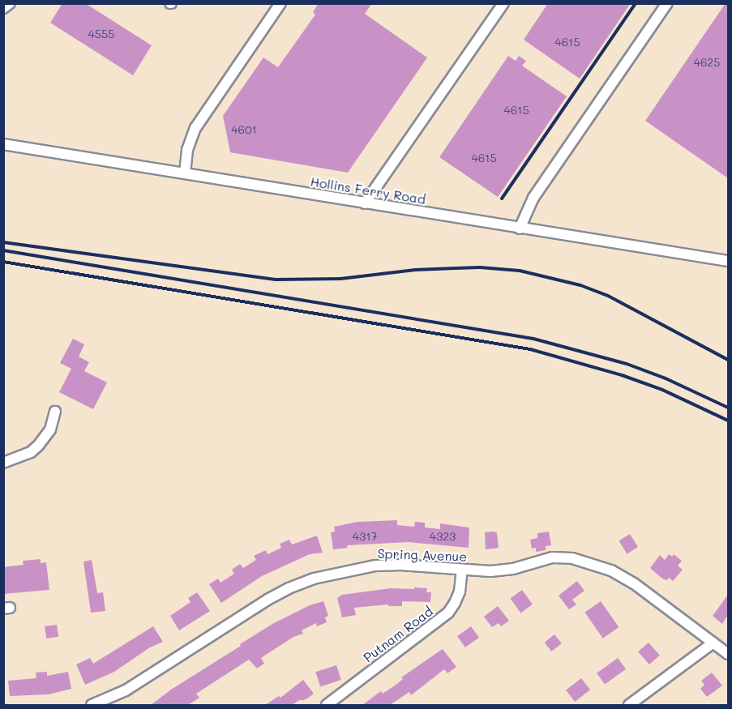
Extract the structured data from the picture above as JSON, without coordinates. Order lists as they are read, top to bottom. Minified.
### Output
{"streets":{"street":["Hollins Ferry Road","Spring Avenue","Putnam Road"]},"crossings":[["Spring Avenue","Putnam Road"]],"house_numbers":["4555","4615","4625","4615","4601","4615","4317","4323"]}
